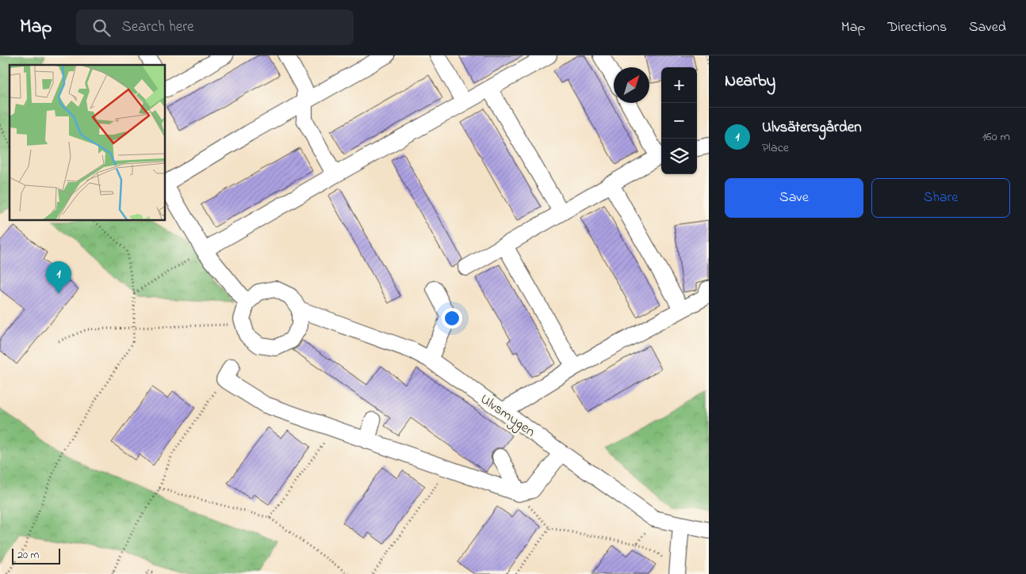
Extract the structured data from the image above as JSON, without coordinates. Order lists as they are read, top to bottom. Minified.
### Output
{"streets":{"street":["Ulvsmygen"]},"scale_bar":"20 m","north":"top right","page":{"header":"Map","search":"Search here","nav":["Map","Directions","Saved"],"heading":"Nearby","map_buttons":["+","−"],"list":[{"mark":"1","name":"Ulvsätersgården","note":"Place","value":"160 m"}],"buttons":["Save","Share"],"pins":"1","scale":"20 m"}}
